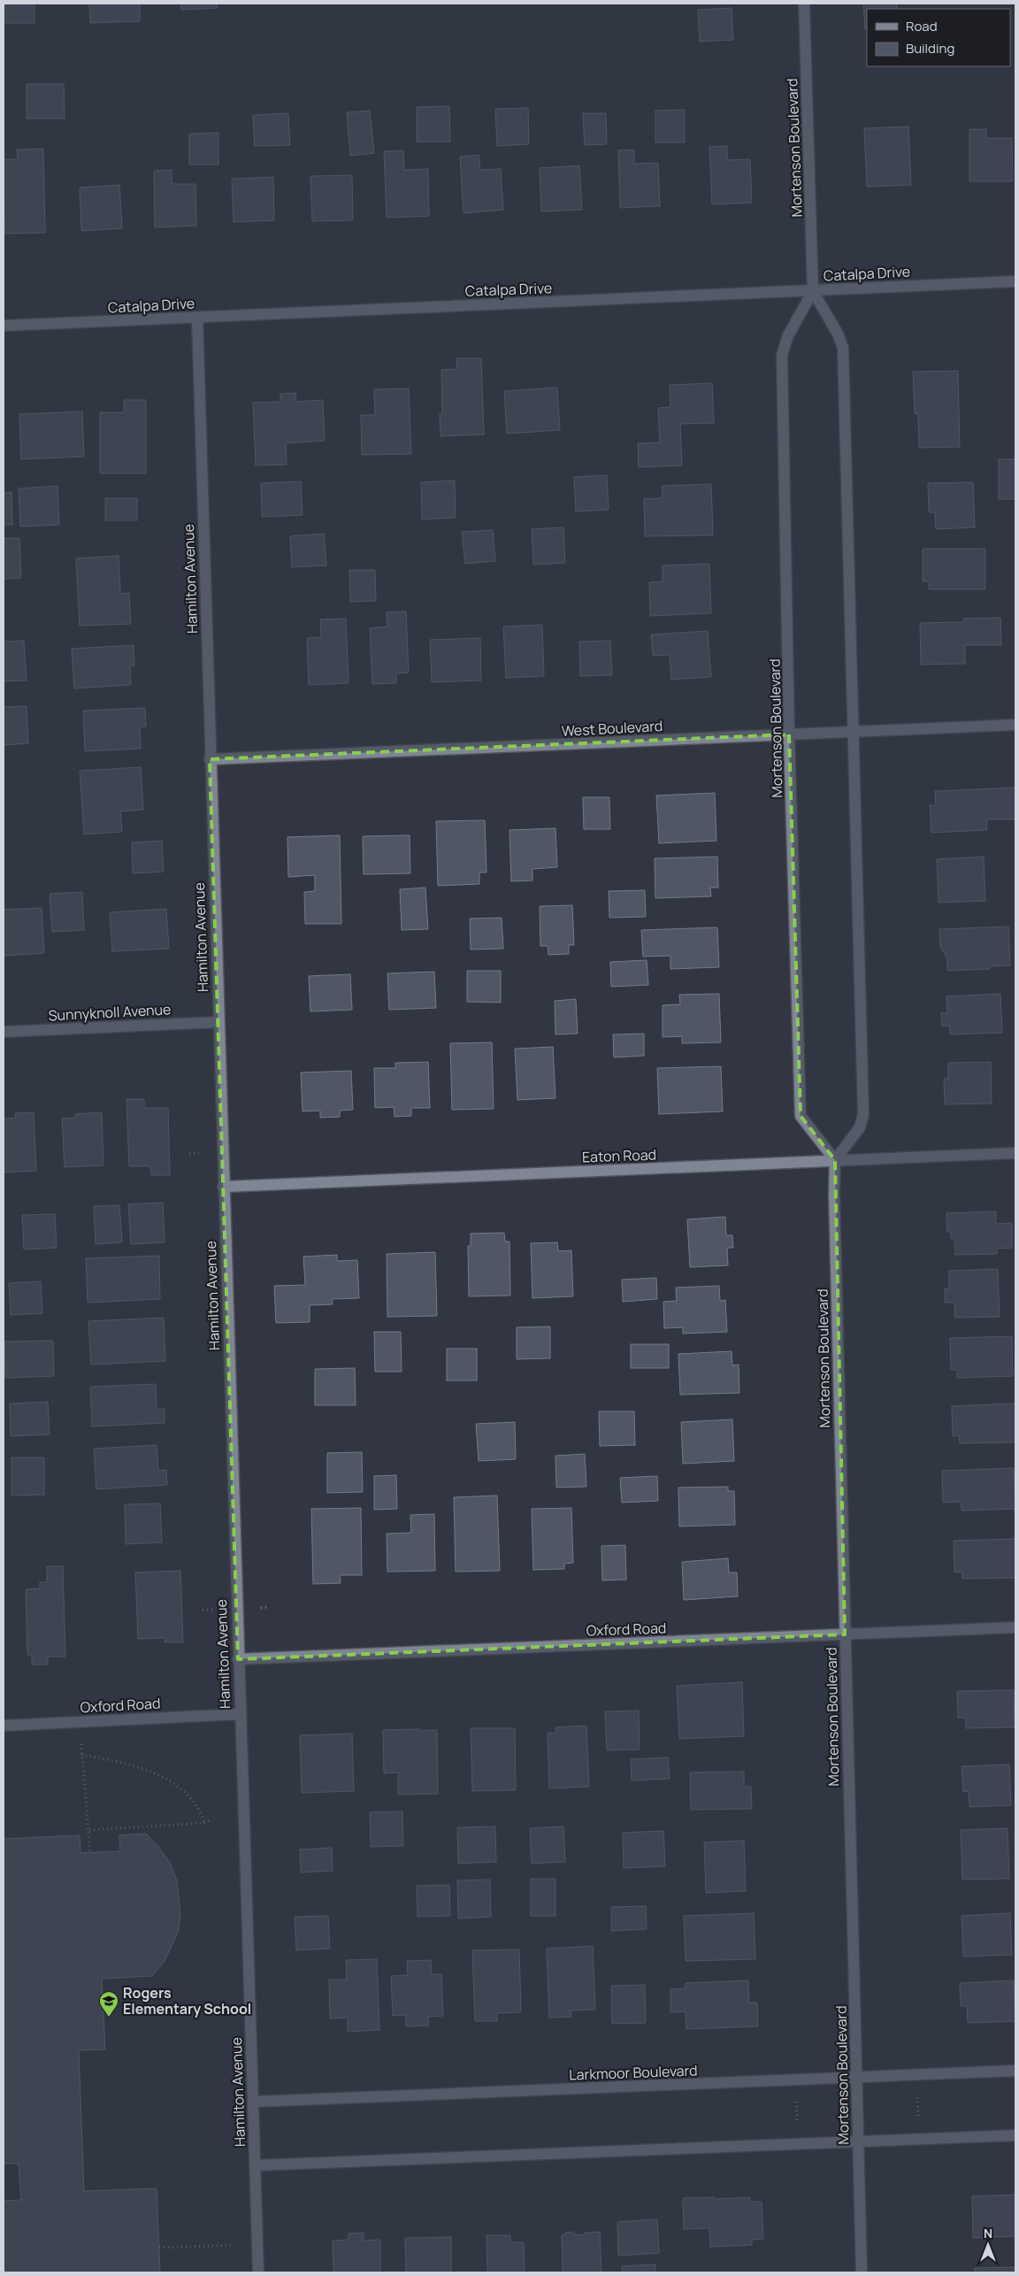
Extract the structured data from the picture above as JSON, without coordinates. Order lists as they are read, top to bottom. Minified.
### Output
{"streets":{"street":["Mortenson Boulevard","Catalpa Drive","Hamilton Avenue","West Boulevard","Sunnyknoll Avenue","Eaton Road","Oxford Road","Larkmoor Boulevard"]},"crossings":[["Mortenson Boulevard","Catalpa Drive"],["Mortenson Boulevard","West Boulevard"],["Mortenson Boulevard","Eaton Road"],["Mortenson Boulevard","Oxford Road"],["Mortenson Boulevard","Larkmoor Boulevard"],["Catalpa Drive","Hamilton Avenue"],["Hamilton Avenue","West Boulevard"],["Hamilton Avenue","Sunnyknoll Avenue"],["Hamilton Avenue","Eaton Road"],["Hamilton Avenue","Oxford Road"],["Hamilton Avenue","Larkmoor Boulevard"]],"places":{"school or university":["Rogers Elementary School"]},"legend":["Road","Building"],"north":"top"}
